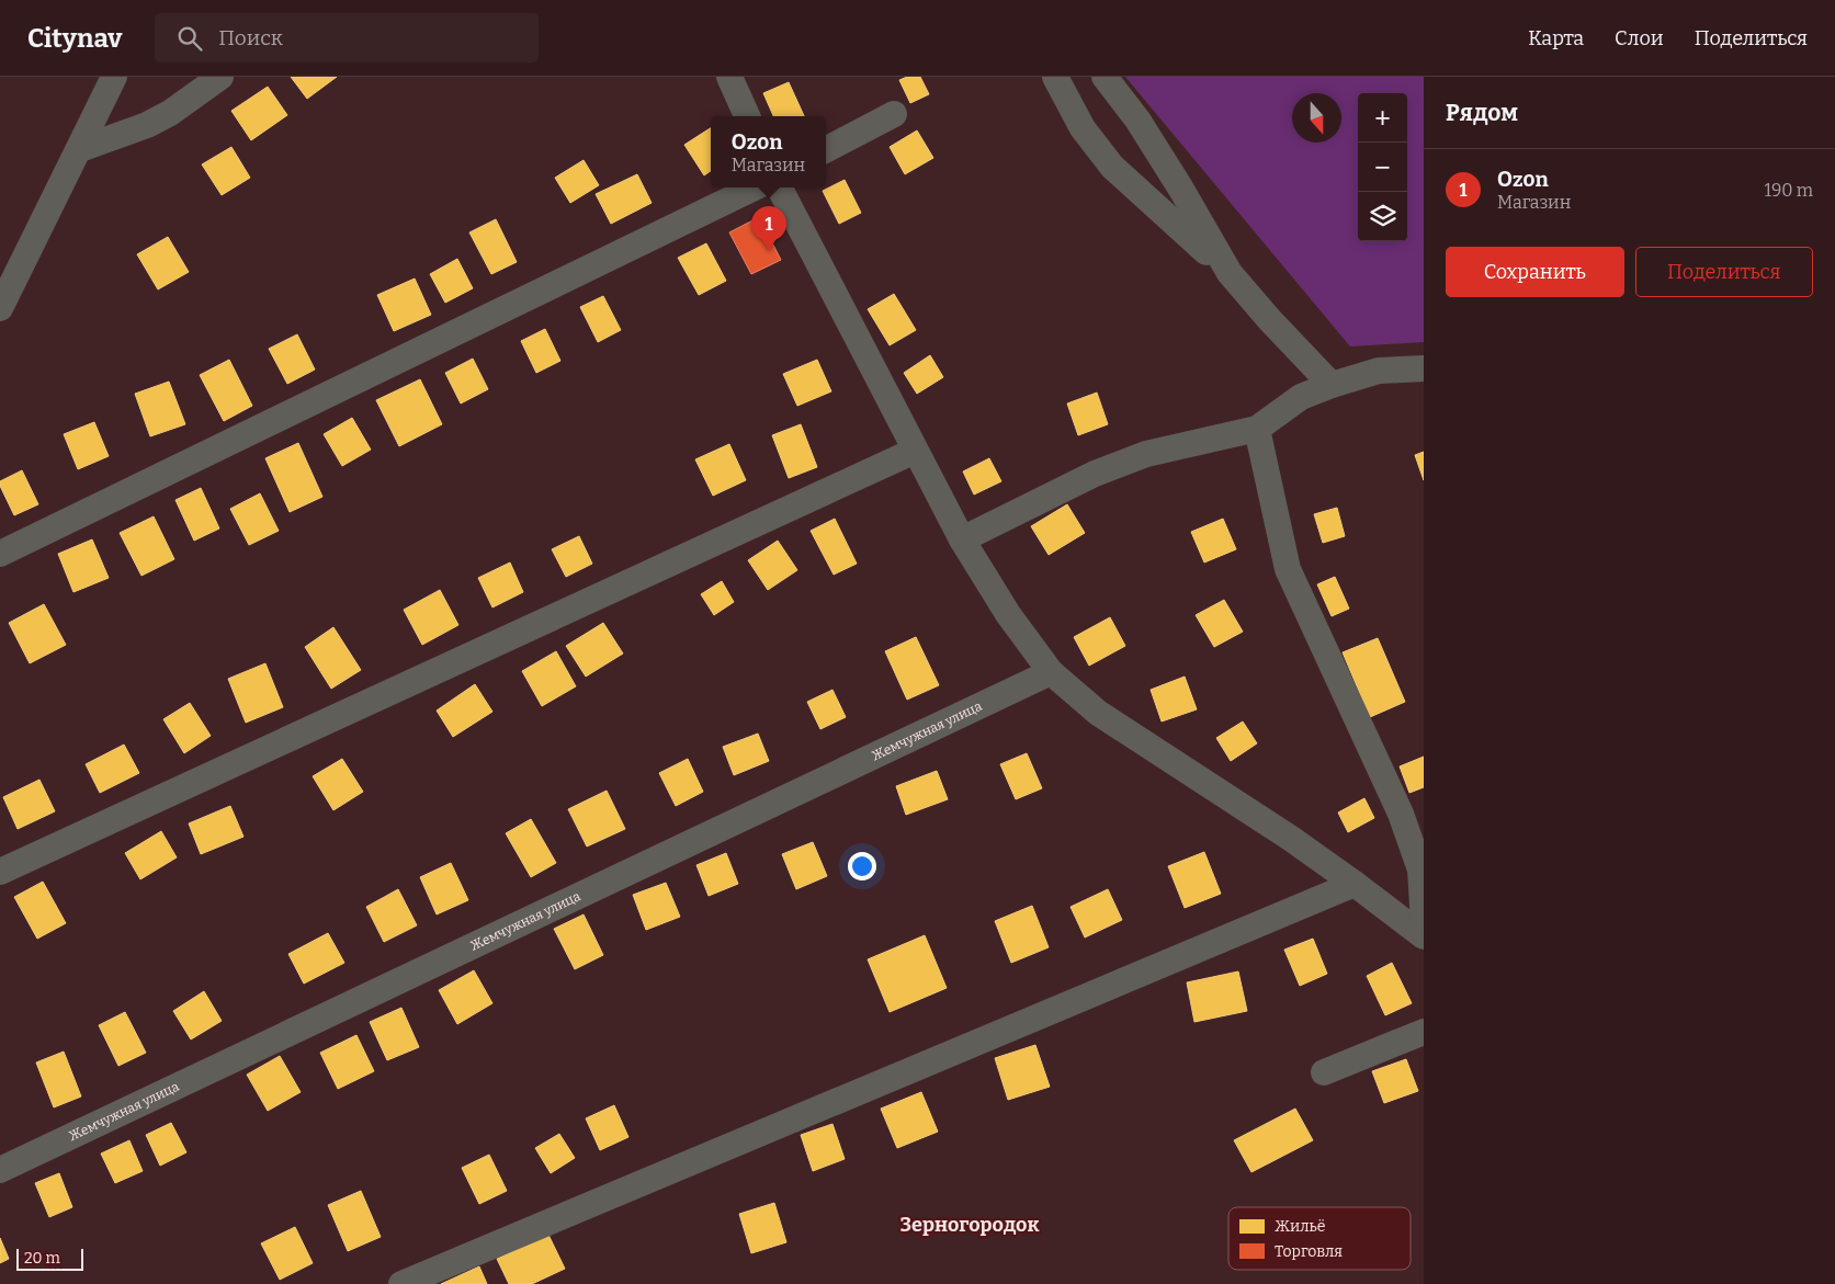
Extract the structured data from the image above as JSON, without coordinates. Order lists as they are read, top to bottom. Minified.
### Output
{"streets":{"street":["Жемчужная улица"]},"districts":["Зерногородок"],"legend":["Жильё","Торговля"],"scale_bar":"20 m","north":"bottom","page":{"header":"Citynav","search":"Поиск","nav":["Карта","Слои","Поделиться"],"heading":"Рядом","map_buttons":["+","−"],"popup":["Ozon","Магазин"],"list":[{"mark":"1","name":"Ozon","note":"Магазин","value":"190 m"}],"pins":"1","buttons":["Сохранить","Поделиться"],"scale":"20 m"}}
